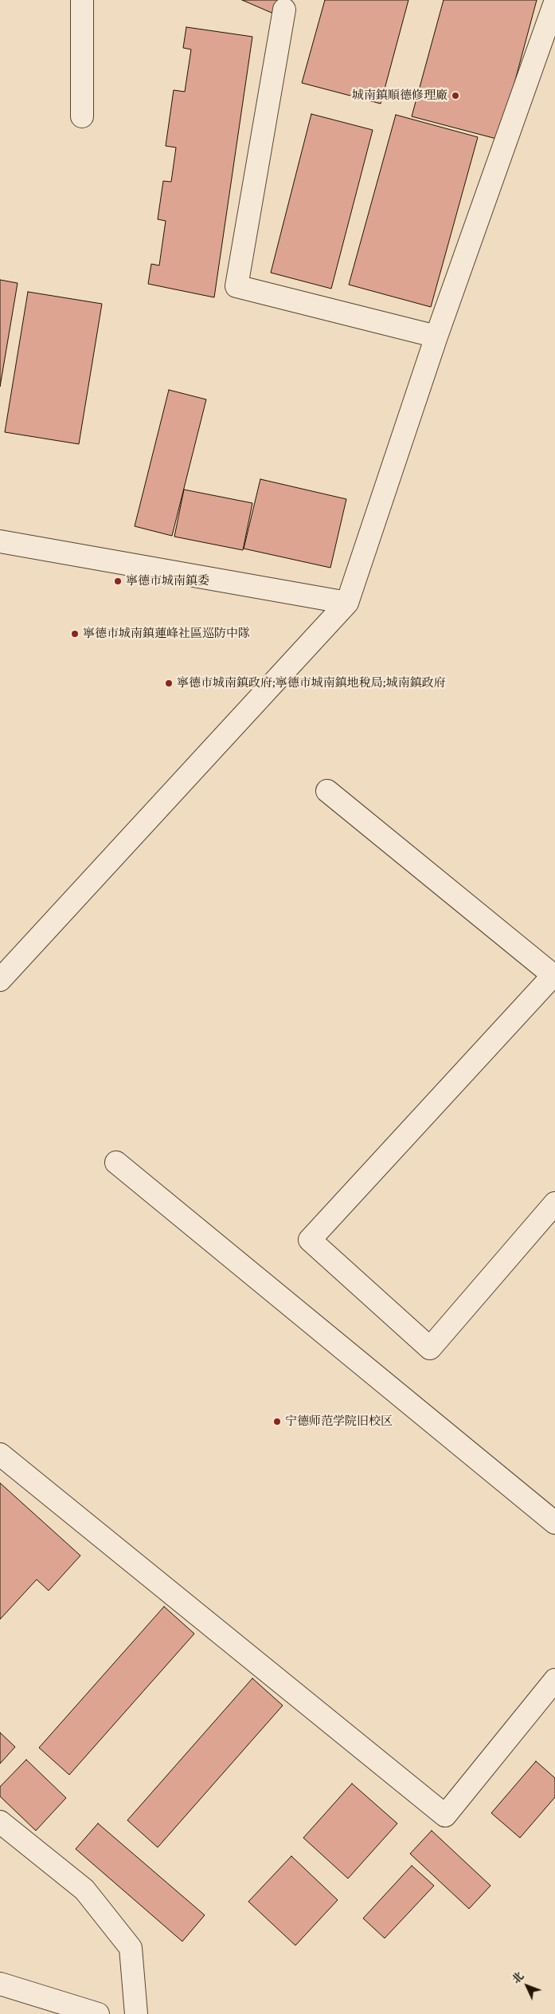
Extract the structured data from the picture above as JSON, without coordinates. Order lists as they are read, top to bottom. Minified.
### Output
{"places":["城南鎮順德修理廠","寧德市城南鎮委","寧德市城南鎮蓮峰社區巡防中隊","寧德市城南鎮政府;寧德市城南鎮地稅局;城南鎮政府","宁德师范学院旧校区"],"north":"top left"}
